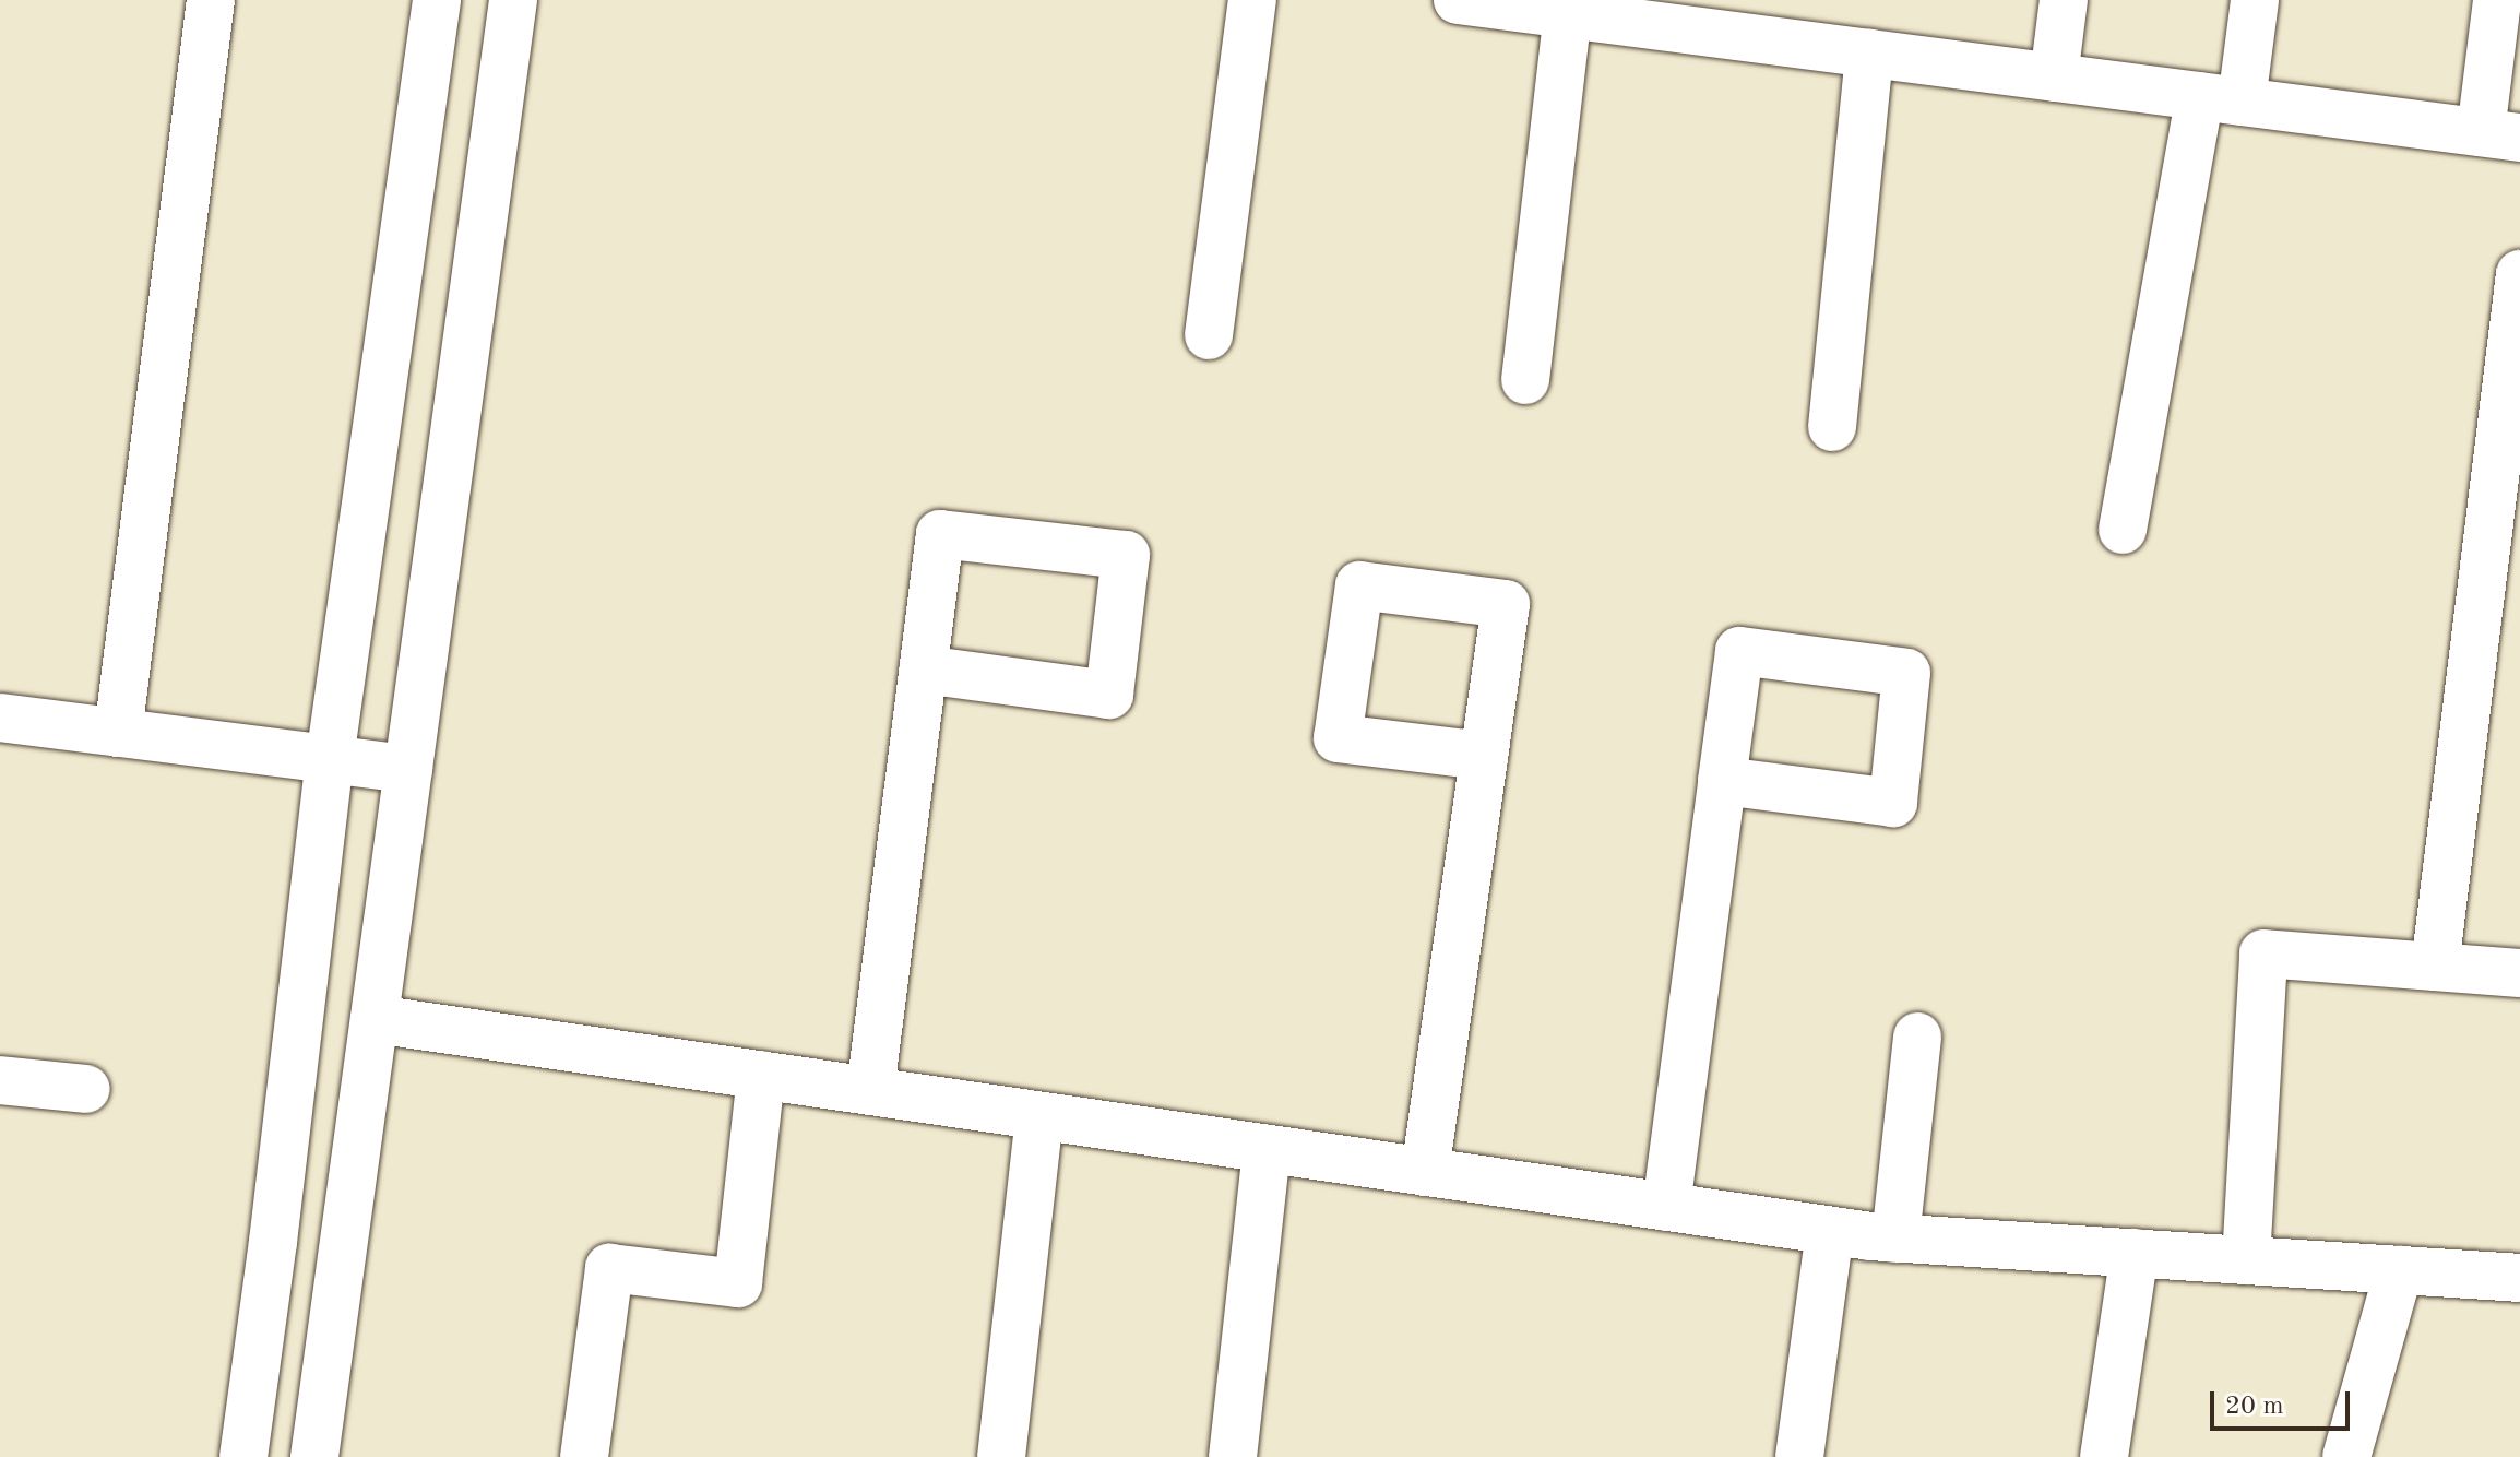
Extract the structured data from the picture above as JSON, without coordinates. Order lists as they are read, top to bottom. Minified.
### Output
{"scale_bar":"20 m"}
